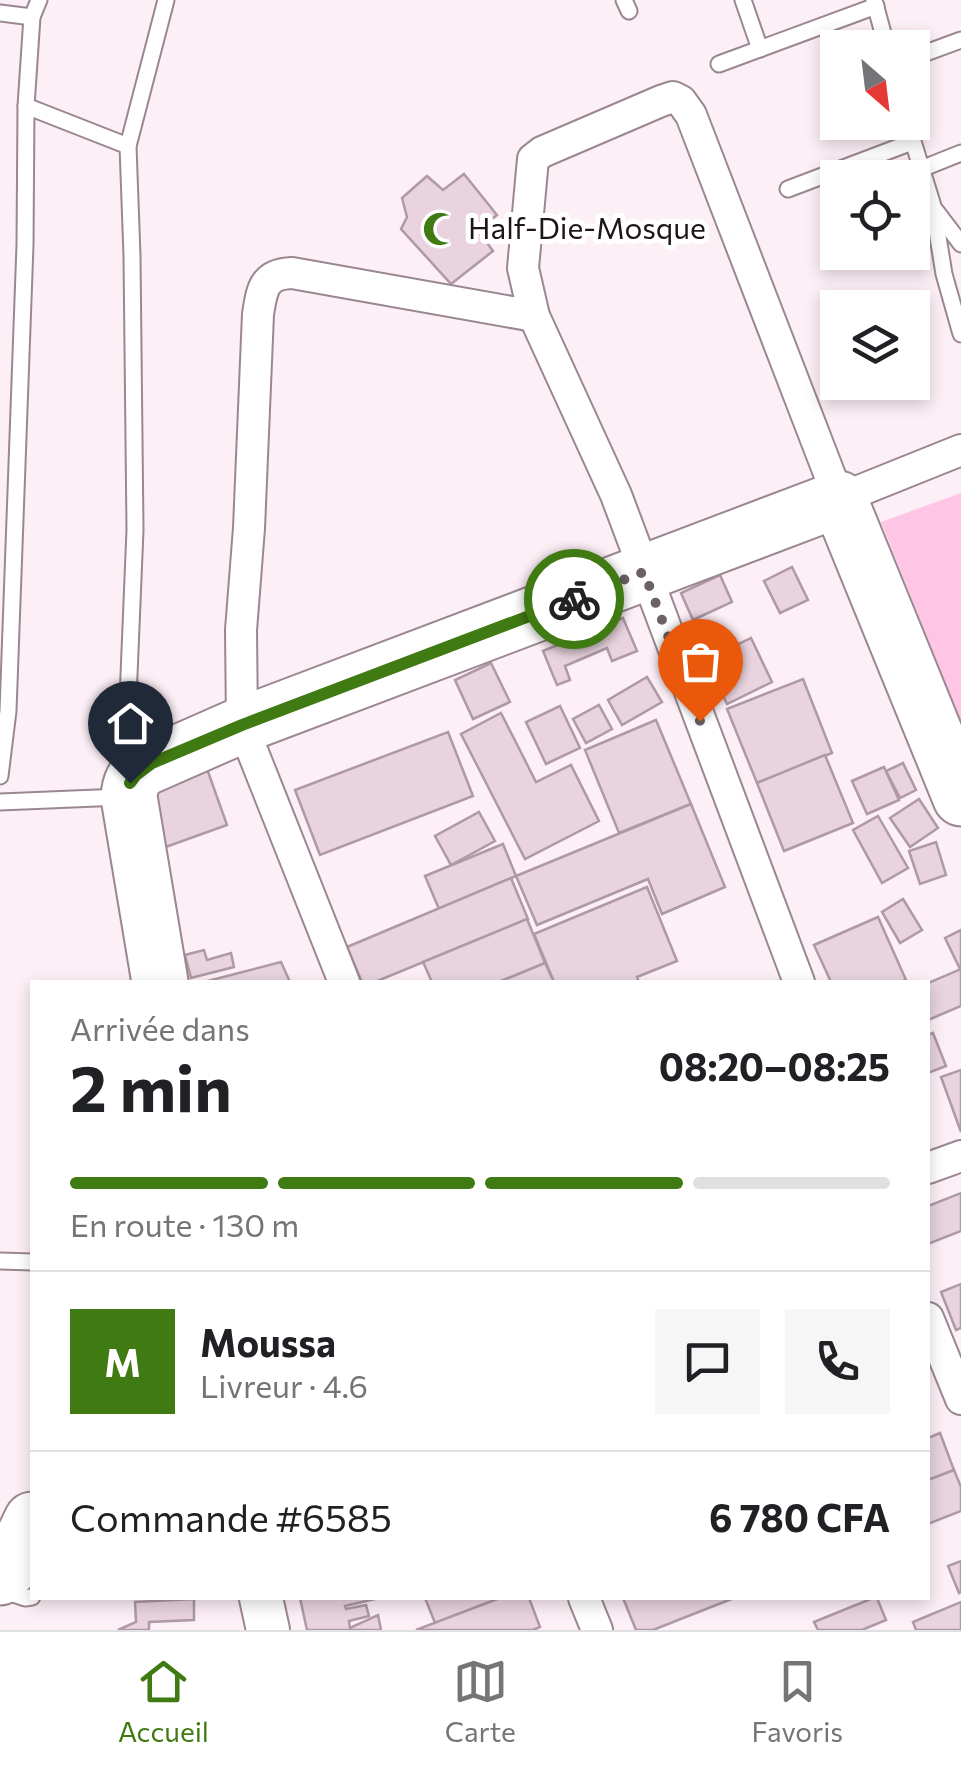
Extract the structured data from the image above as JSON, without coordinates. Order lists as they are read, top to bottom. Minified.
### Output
{"places":{"mosque":["Half-Die-Mosque"]},"north":"bottom right","page":{"heading":["2 min","Arrivée dans","08:20–08:25"],"panel":["Moussa","Livreur · 4.6","Commande #6585","6 780 CFA"],"bar":"En route · 130 m","round":"M","tabs":["Accueil","Carte","Favoris"]}}
